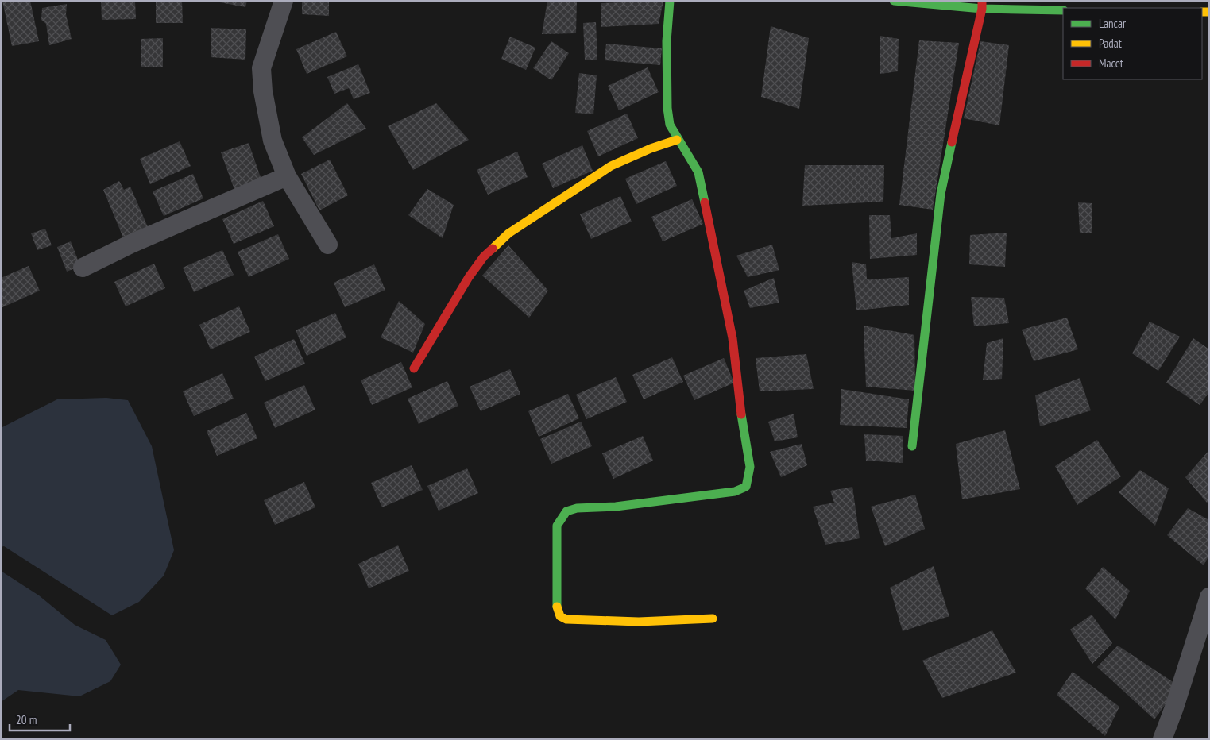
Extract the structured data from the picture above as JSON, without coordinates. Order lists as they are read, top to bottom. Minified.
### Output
{"legend":["Lancar","Padat","Macet"],"scale_bar":"20 m"}
